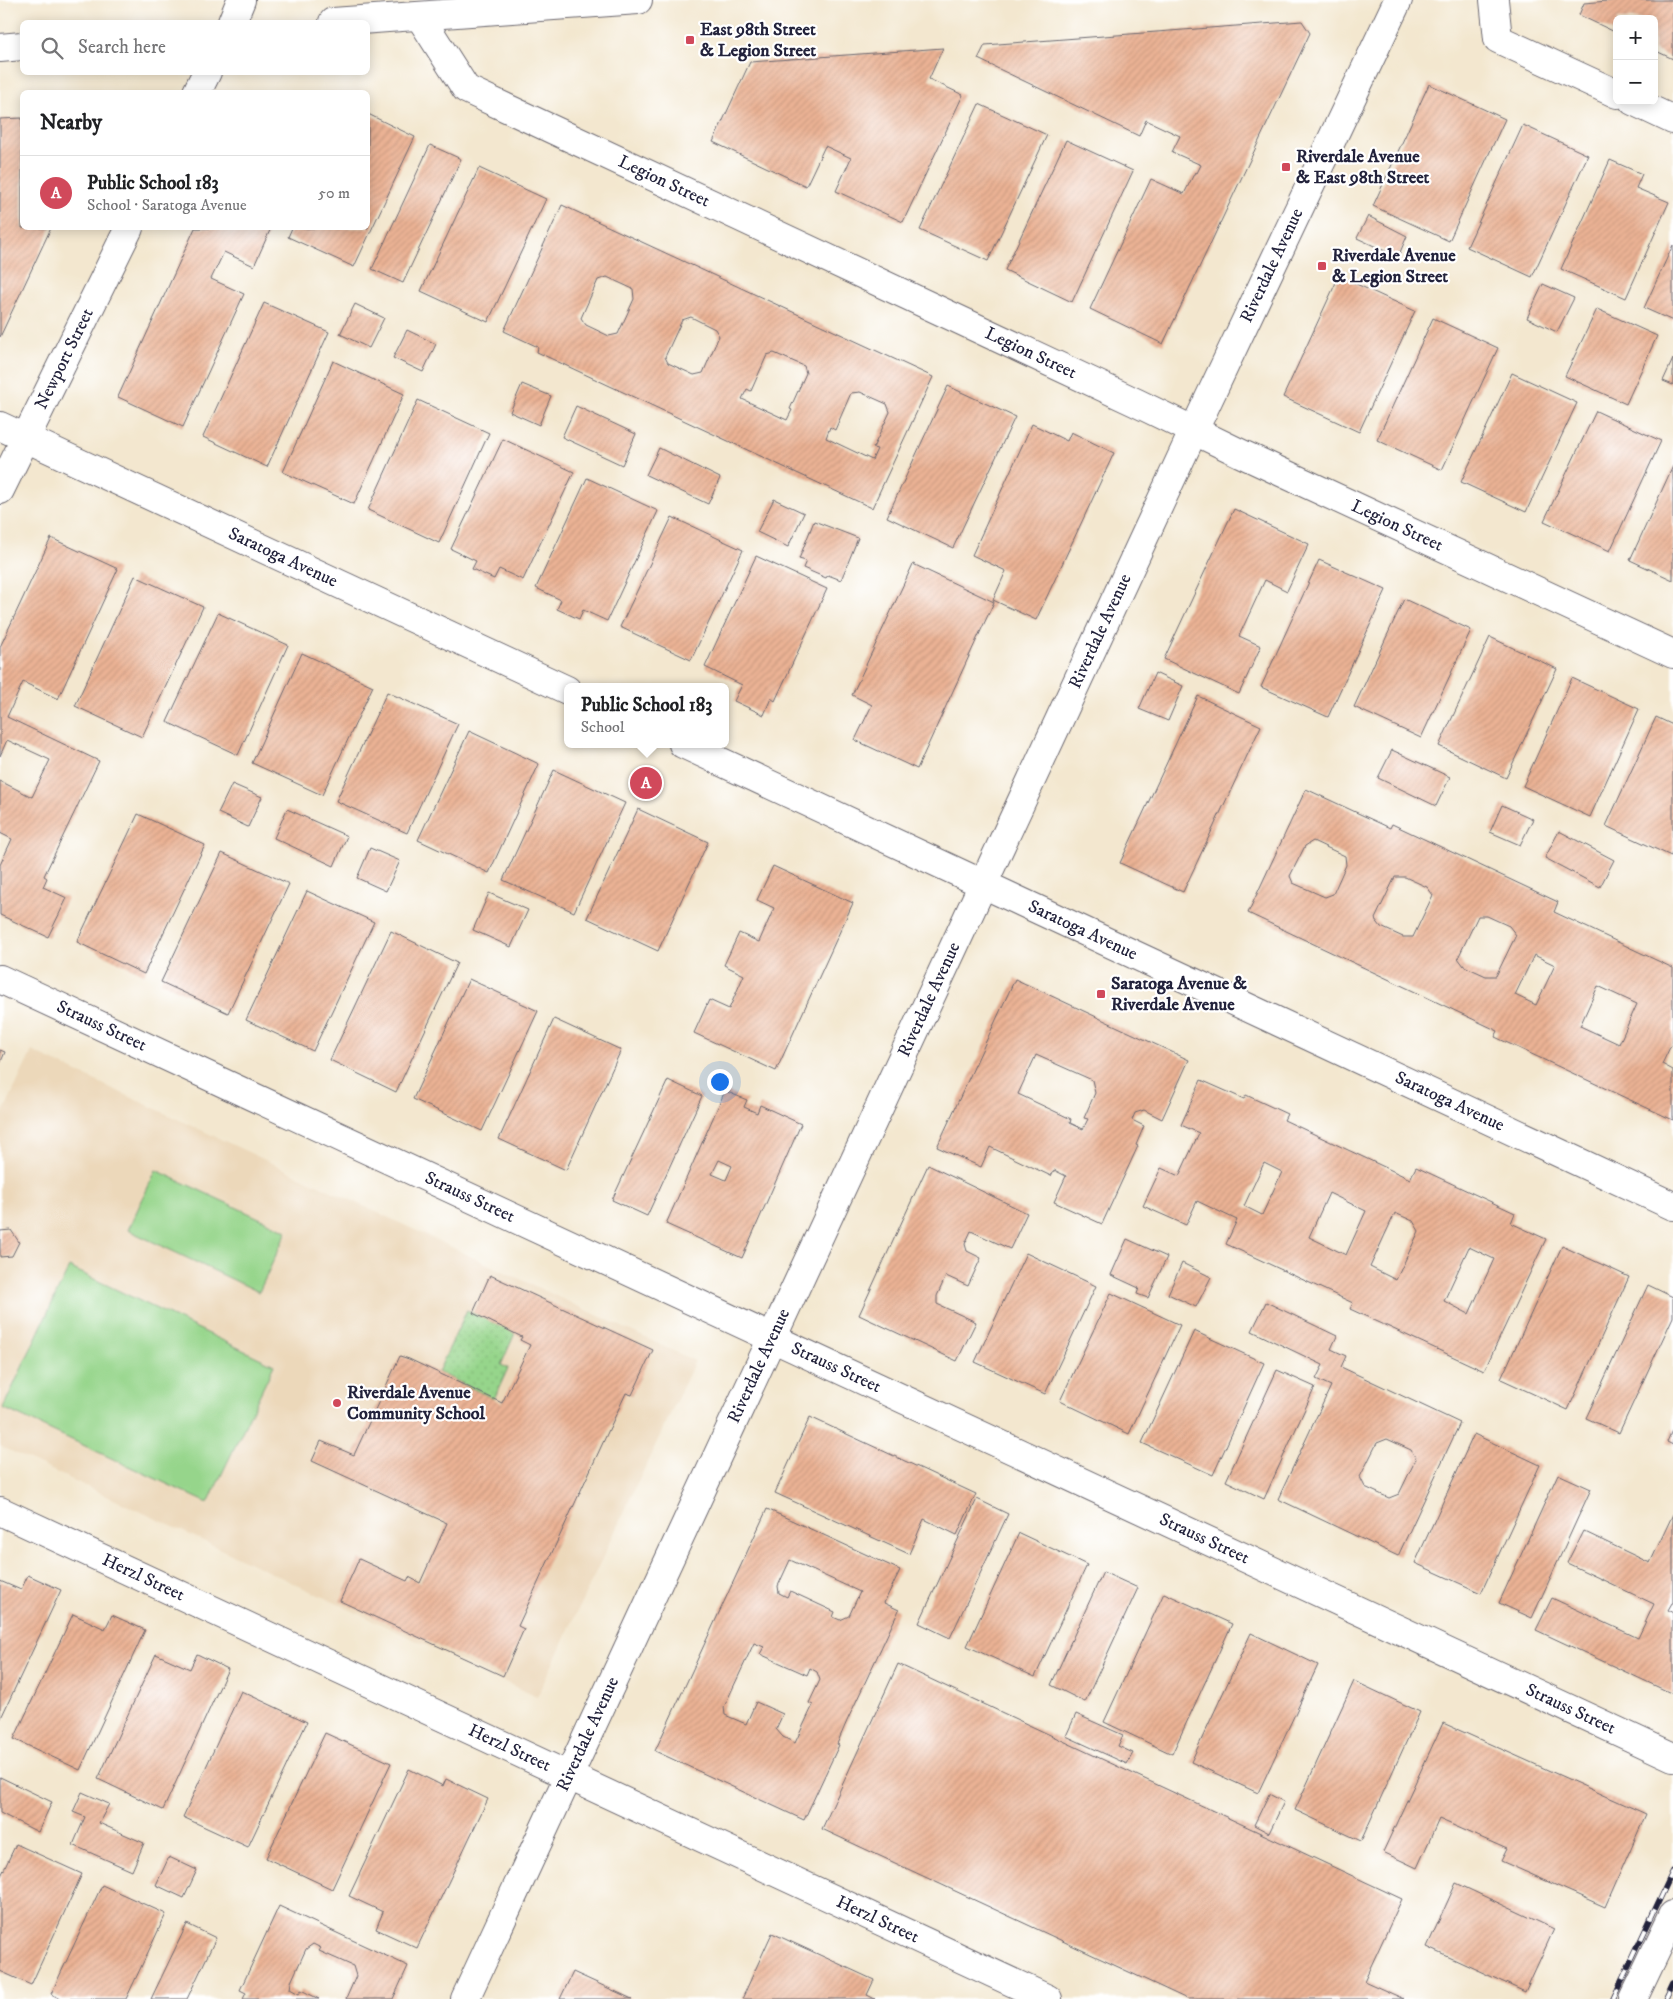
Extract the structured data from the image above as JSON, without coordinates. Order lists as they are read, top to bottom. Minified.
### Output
{"streets":{"street":["Legion Street","Riverdale Avenue","Newport Street","Saratoga Avenue","Strauss Street","Herzl Street"]},"crossings":[["Legion Street","Riverdale Avenue"],["Riverdale Avenue","Saratoga Avenue"],["Riverdale Avenue","Strauss Street"],["Riverdale Avenue","Herzl Street"],["Newport Street","Saratoga Avenue"]],"places":{"transit":["East 98th Street & Legion Street","Riverdale Avenue & East 98th Street","Riverdale Avenue & Legion Street","Saratoga Avenue & Riverdale Avenue"],"other":["Riverdale Avenue Community School"]},"page":{"map_buttons":["+","−"],"search":"Search here","heading":"Nearby","list":[{"mark":"A","name":"Public School 183","note":"School · Saratoga Avenue","value":"50 m"}],"popup":["Public School 183","School"],"pins":"A"}}
